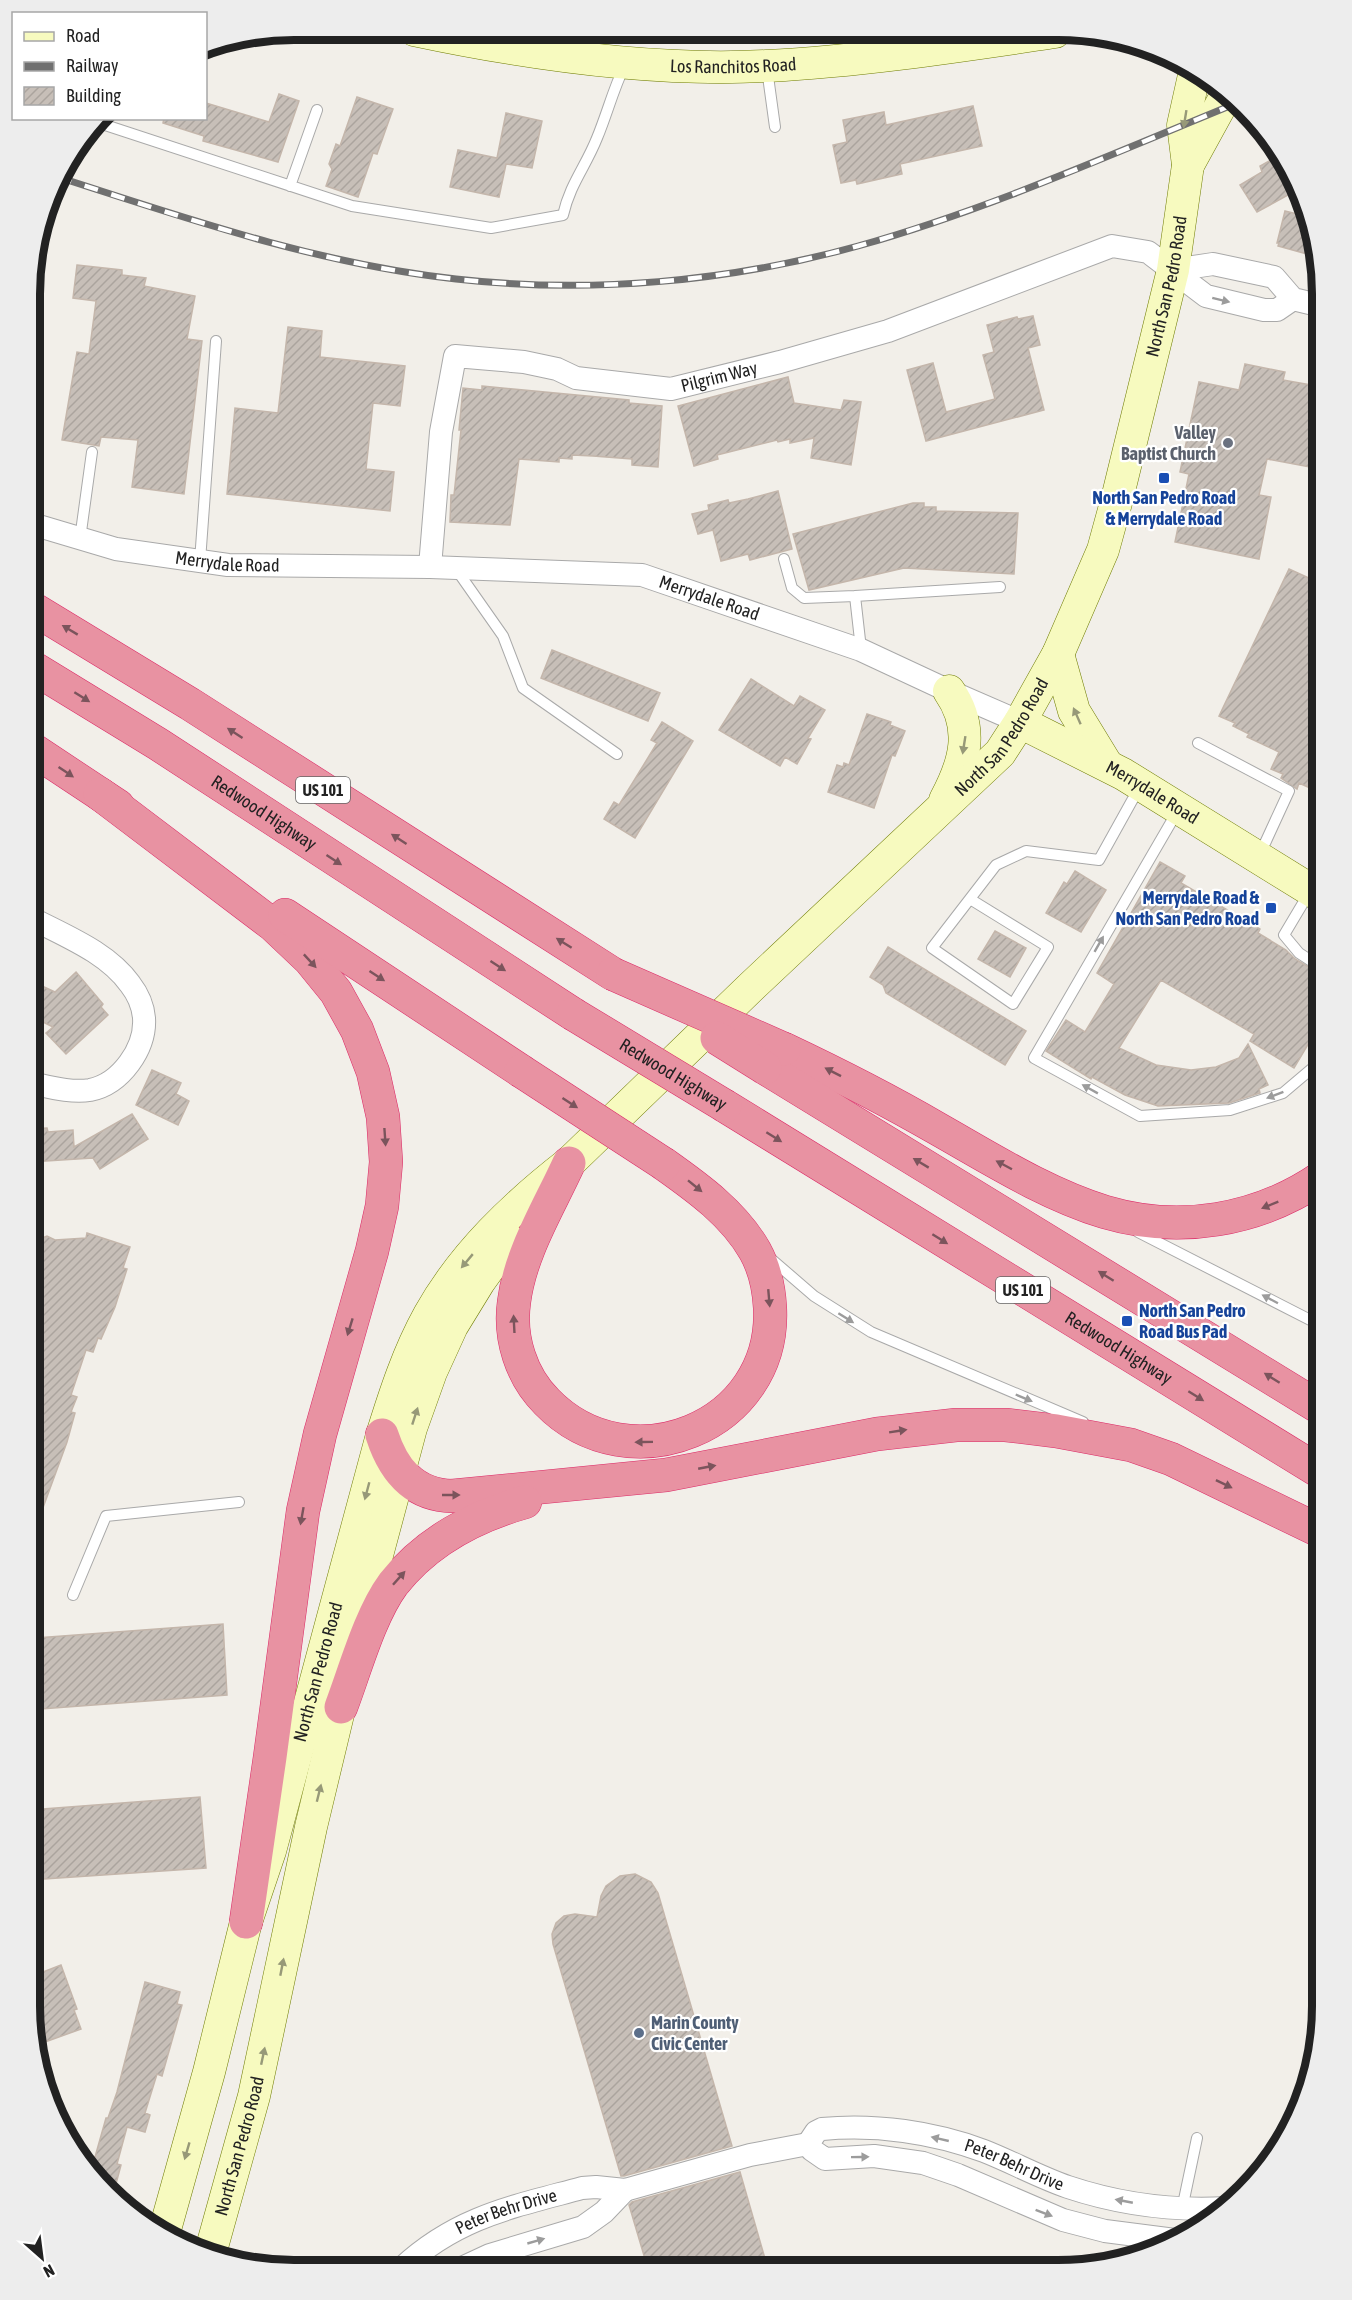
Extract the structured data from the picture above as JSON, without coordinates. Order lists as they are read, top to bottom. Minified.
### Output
{"streets":{"highway":["US 101","Redwood Highway"],"main road":["Los Ranchitos Road","North San Pedro Road","Merrydale Road"],"street":["Pilgrim Way","Peter Behr Drive"]},"crossings":[["North San Pedro Road","Pilgrim Way"],["North San Pedro Road","Merrydale Road"],["Pilgrim Way","Merrydale Road"]],"places":{"other":["Valley Baptist Church","Marin County Civic Center"],"transit":["North San Pedro Road & Merrydale Road","Merrydale Road & North San Pedro Road","North San Pedro Road Bus Pad"]},"legend":["Road","Railway","Building"],"north":"bottom right"}
